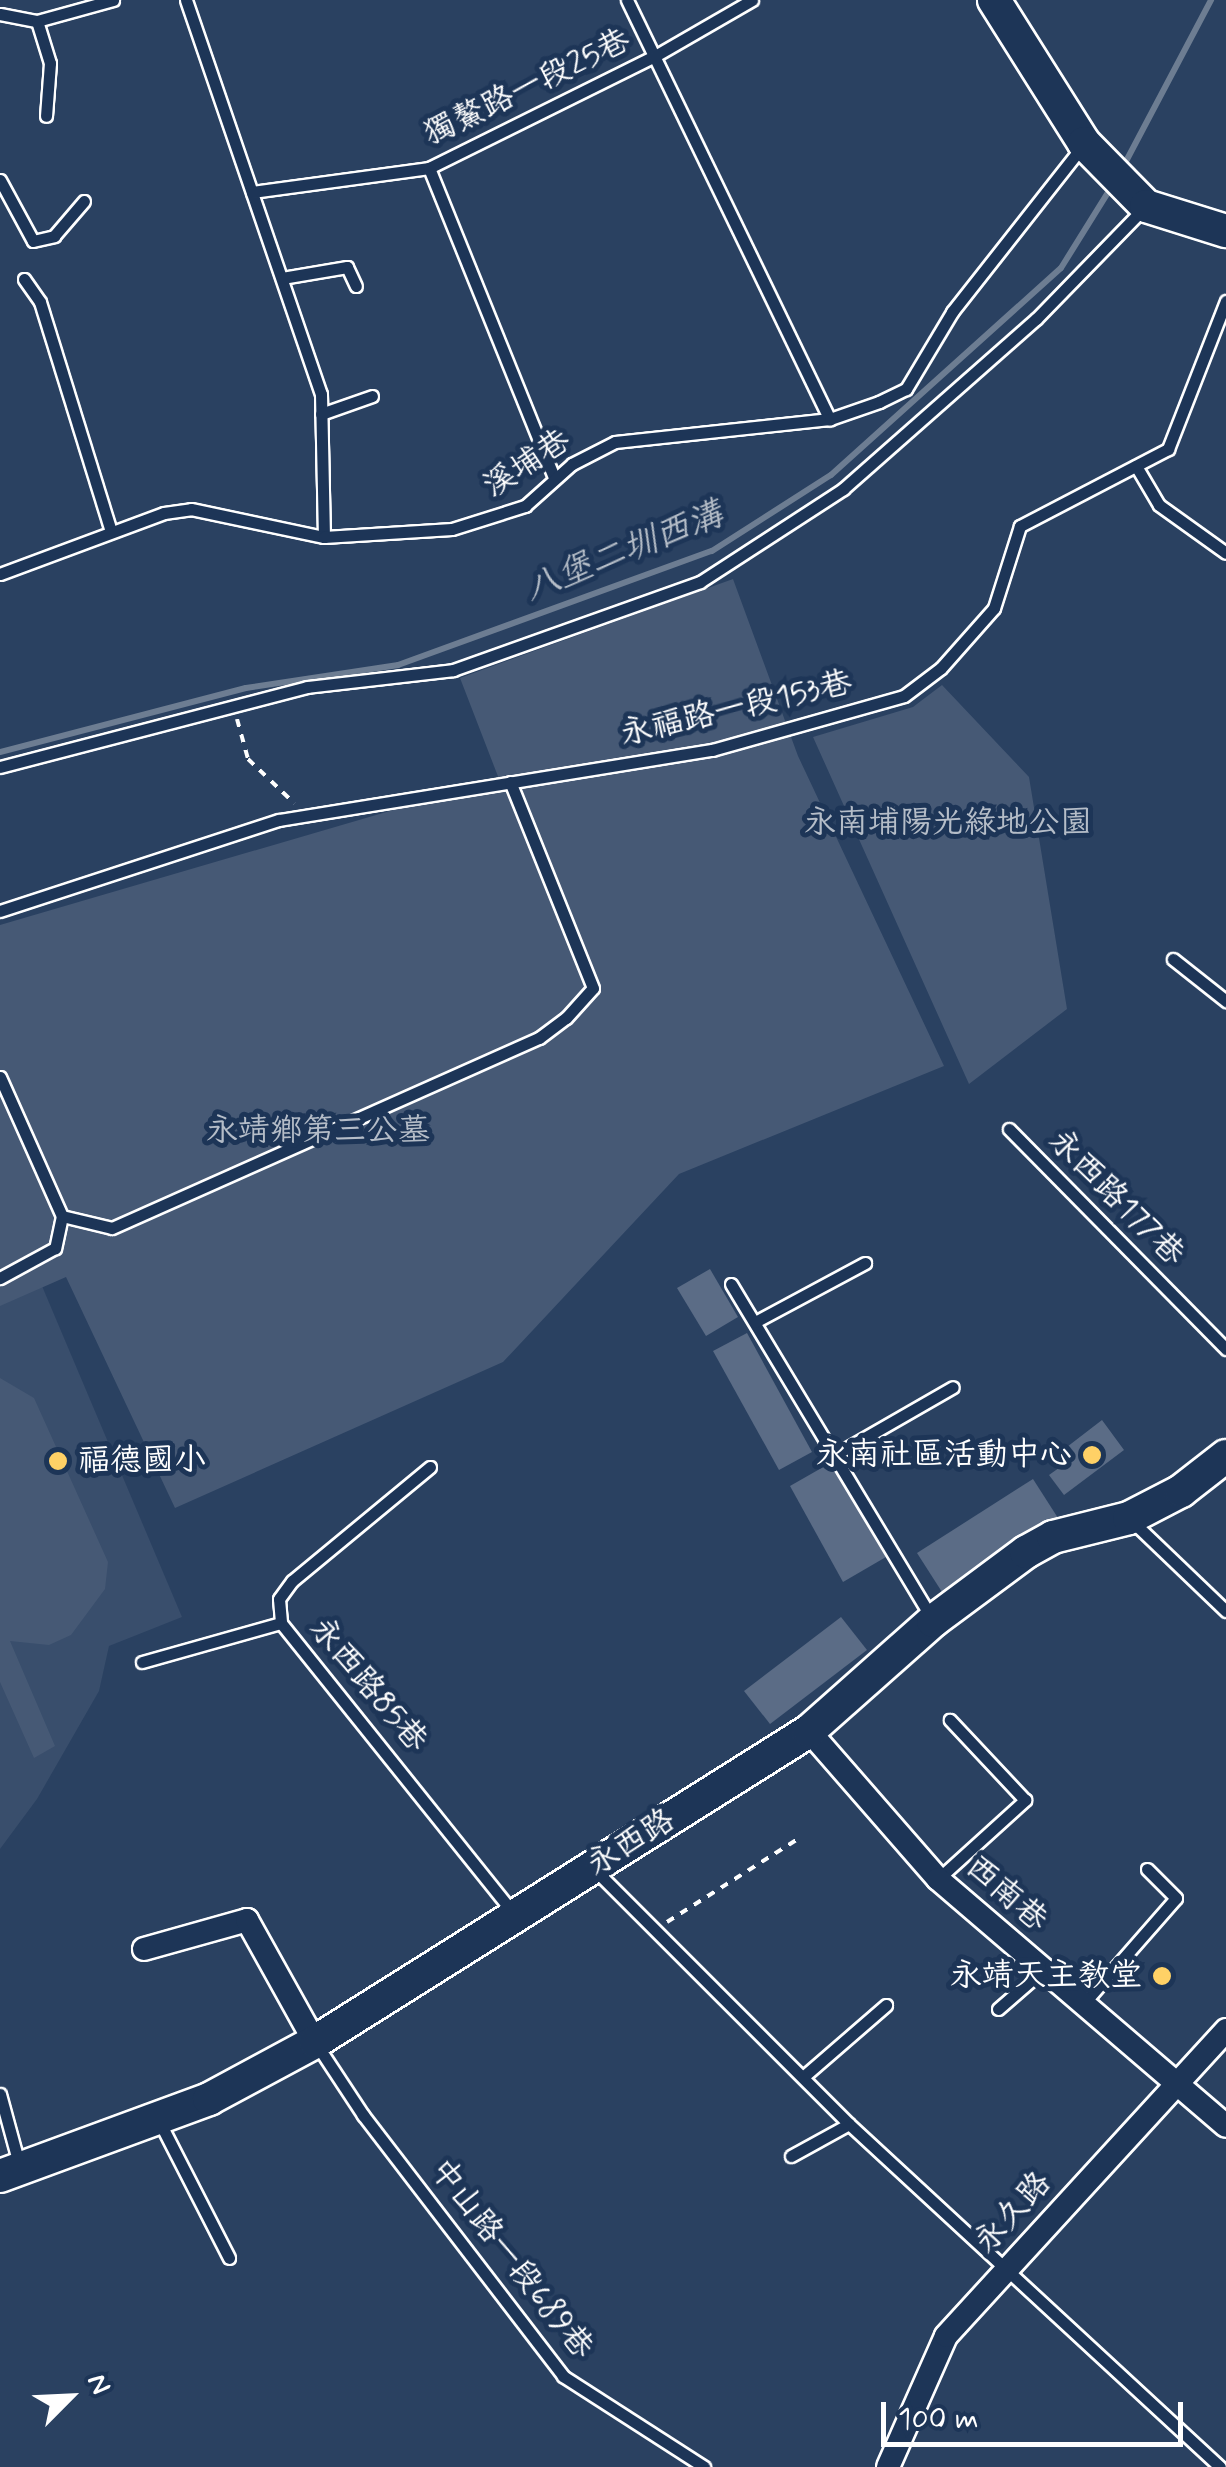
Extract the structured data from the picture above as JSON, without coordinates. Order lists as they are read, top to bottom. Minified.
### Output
{"streets":{"street":["永西路","西南巷","永久路"],"lane":["獨鰲路一段25巷","溪埔巷","永福路一段153巷","永西路177巷","永西路85巷","中山路一段689巷"]},"crossings":[["永西路85巷","永西路"],["永西路","西南巷"],["永西路","中山路一段689巷"],["西南巷","永久路"]],"water":["八堡二圳西溝"],"parks":["永南埔陽光綠地公園","永靖鄉第三公墓"],"places":["永南社區活動中心","福德國小","永靖天主教堂"],"scale_bar":"100 m","north":"top right"}
